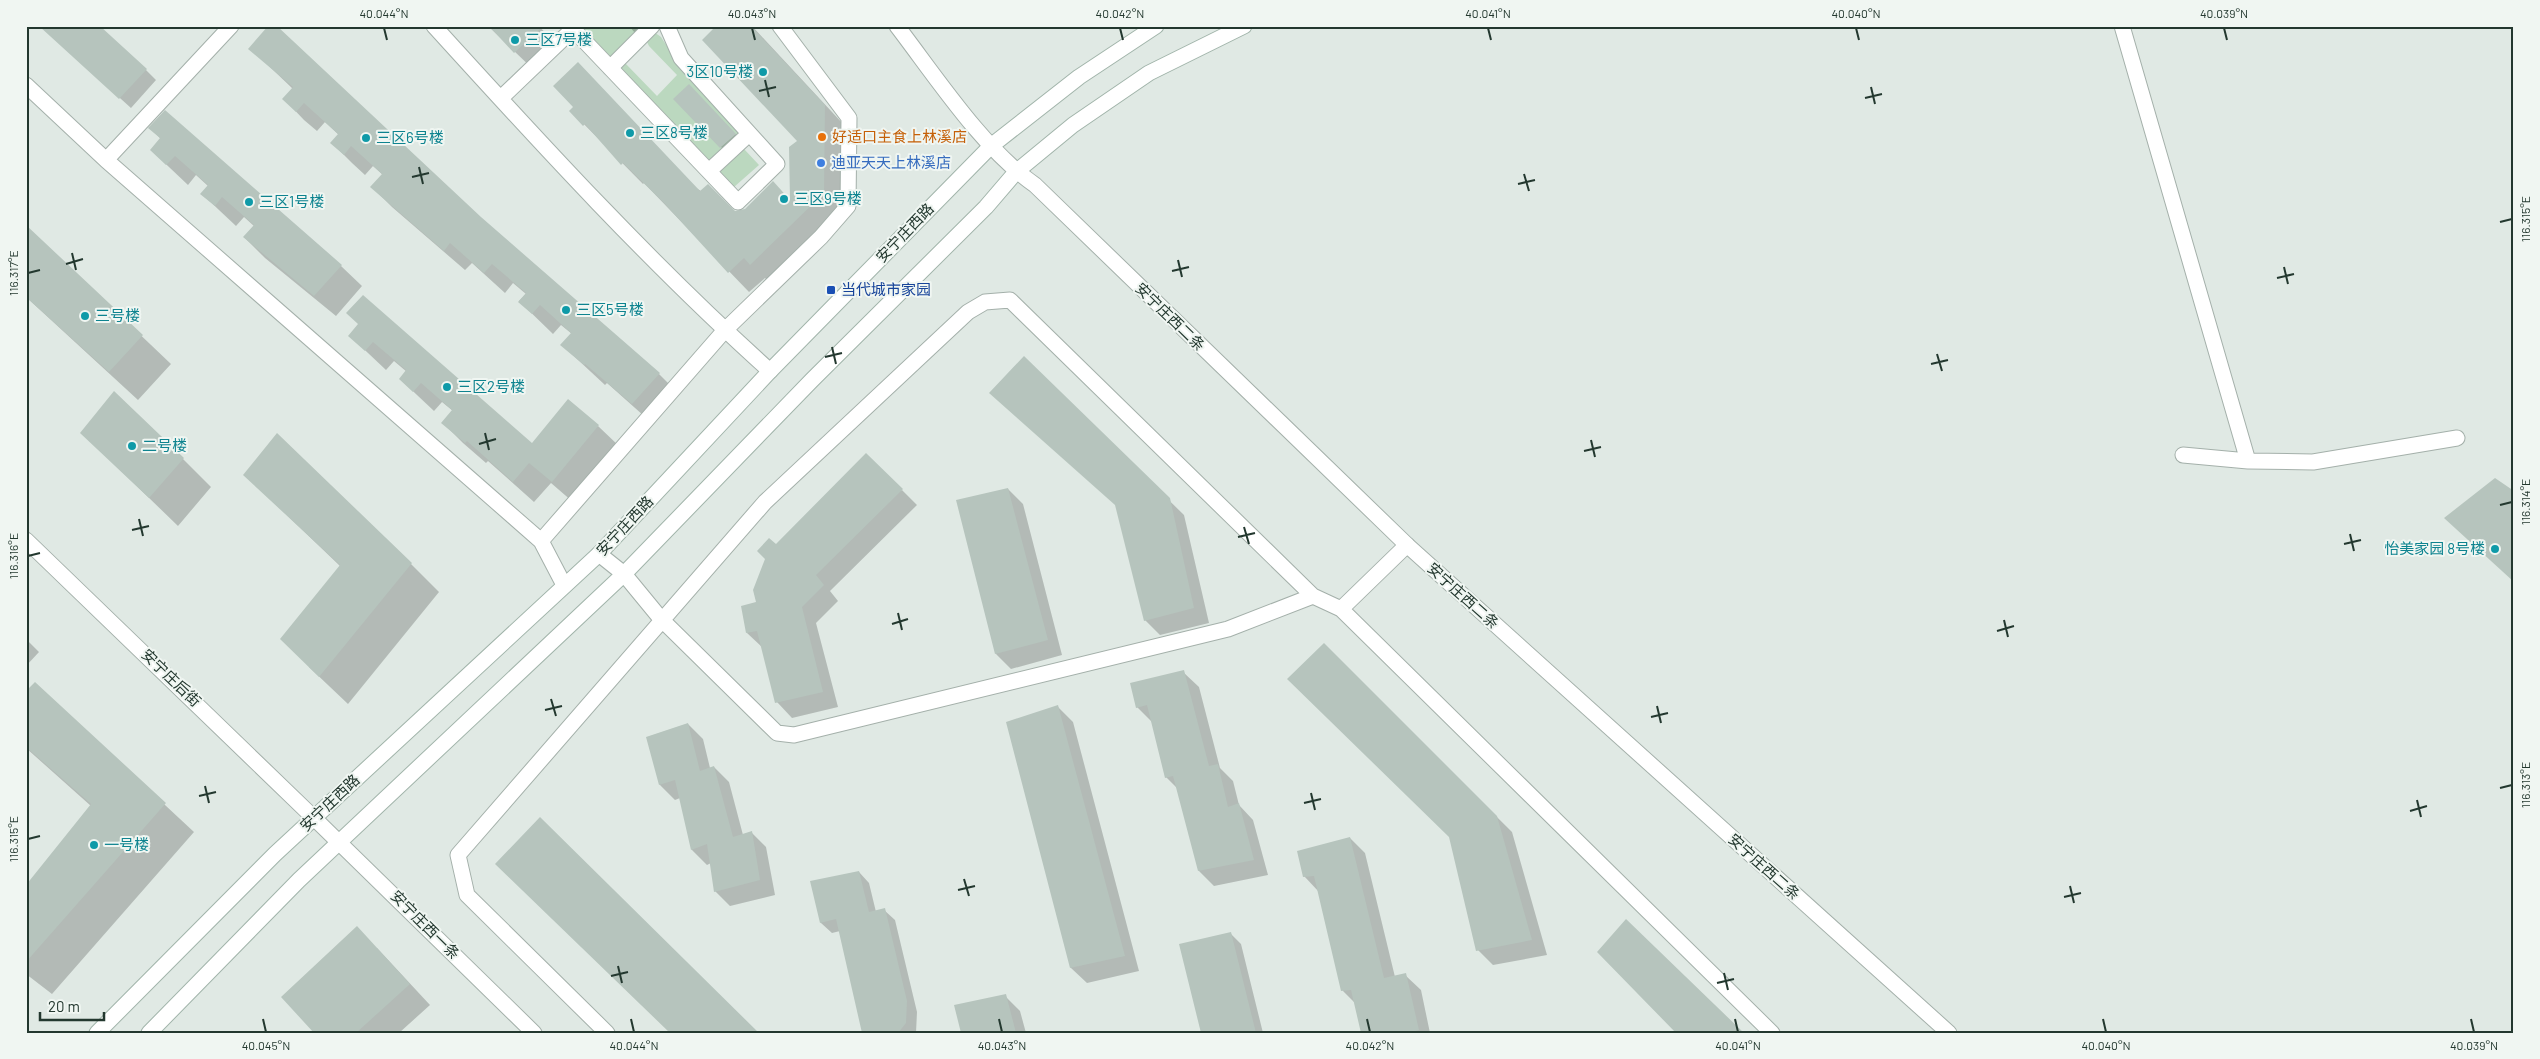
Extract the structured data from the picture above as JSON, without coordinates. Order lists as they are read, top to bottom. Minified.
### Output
{"streets":{"street":["安宁庄西路","安宁庄西二条","安宁庄后街","安宁庄西一条"]},"crossings":[["安宁庄西路","安宁庄西二条"],["安宁庄西路","安宁庄后街"],["安宁庄西路","安宁庄西一条"],["安宁庄后街","安宁庄西一条"]],"places":{"other":["三区7号楼","3区10号楼","三区8号楼","好适口主食上林溪店","三区6号楼","迪亚天天上林溪店","三区9号楼","三区1号楼","三区5号楼","三号楼","三区2号楼","二号楼","怡美家园 8号楼","一号楼"],"transit":["当代城市家园"]},"scale_bar":"20 m","coordinates":["40.044°N","40.043°N","40.042°N","40.041°N","40.040°N","40.039°N","116.315°E","116.317°E","116.314°E","116.316°E","116.313°E","40.045°N"]}
